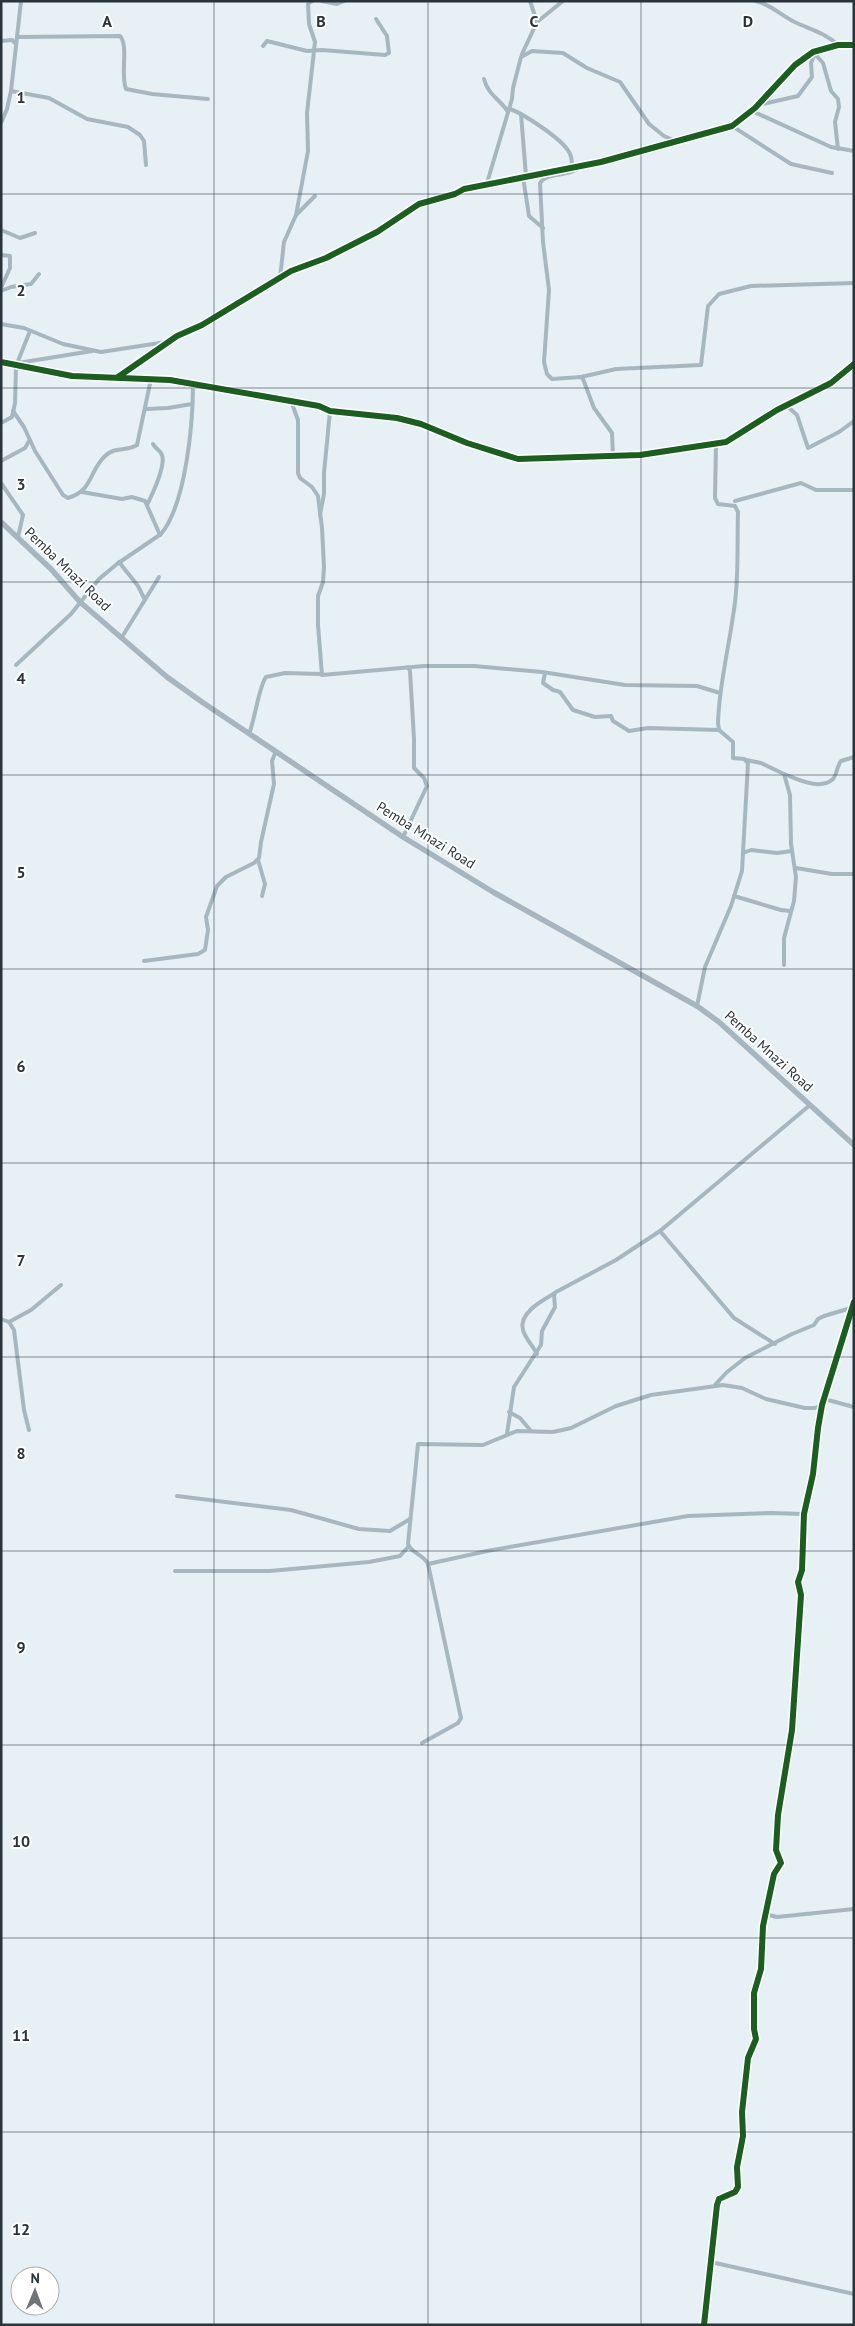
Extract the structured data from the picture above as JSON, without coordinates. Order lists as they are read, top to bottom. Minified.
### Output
{"streets":{"main road":["Pemba Mnazi Road"]},"north":"top","grid":{"columns":["A","B","C","D"],"rows":["1","2","3","4","5","6","7","8","9","10","11","12"]}}
